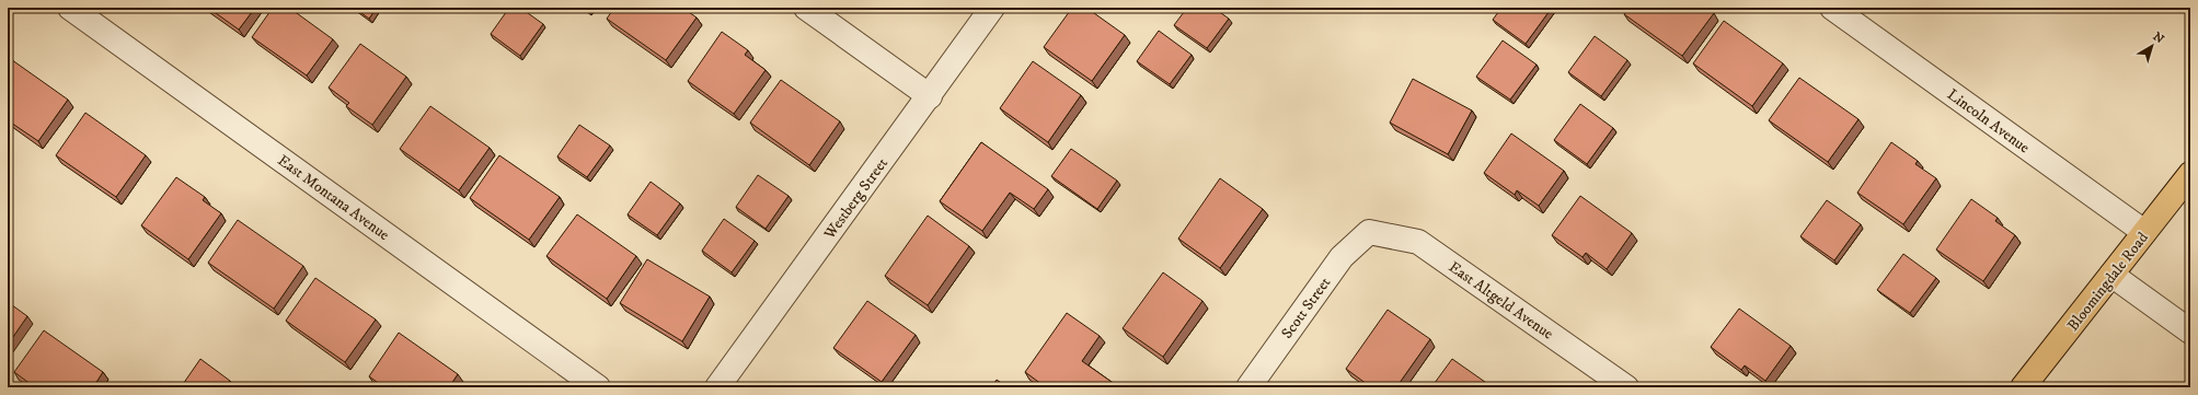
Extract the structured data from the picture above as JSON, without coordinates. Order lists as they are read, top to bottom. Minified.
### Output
{"streets":{"main road":["Bloomingdale Road"],"street":["Lincoln Avenue","East Montana Avenue","Westberg Street","East Altgeld Avenue","Scott Street"]},"crossings":[["Lincoln Avenue","Bloomingdale Road"],["East Altgeld Avenue","Scott Street"]],"north":"top right"}
